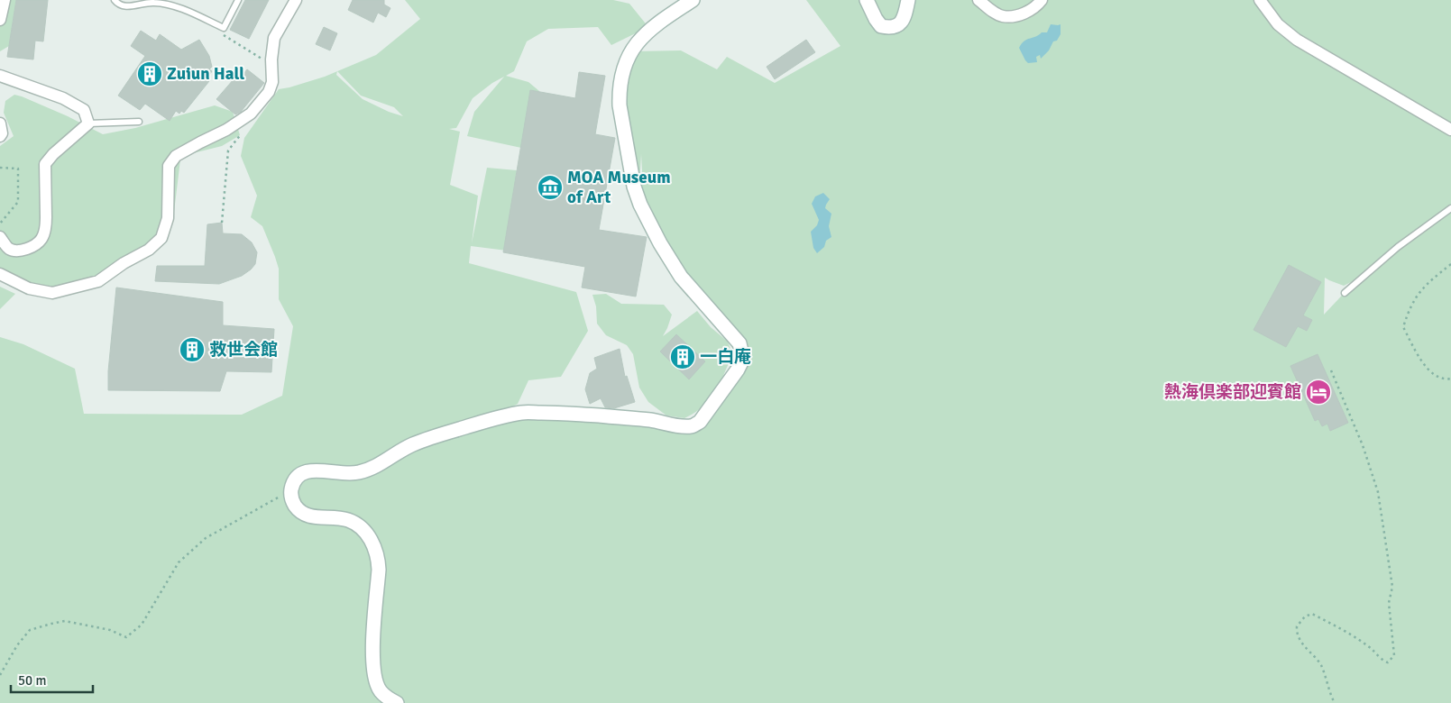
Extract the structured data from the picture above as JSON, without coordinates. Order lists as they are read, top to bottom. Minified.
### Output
{"places":{"building":["Zuiun Hall","救世会館","一白庵"],"museum":["MOA Museum of Art"],"hotel":["熱海倶楽部迎賓館"]},"scale_bar":"50 m"}
